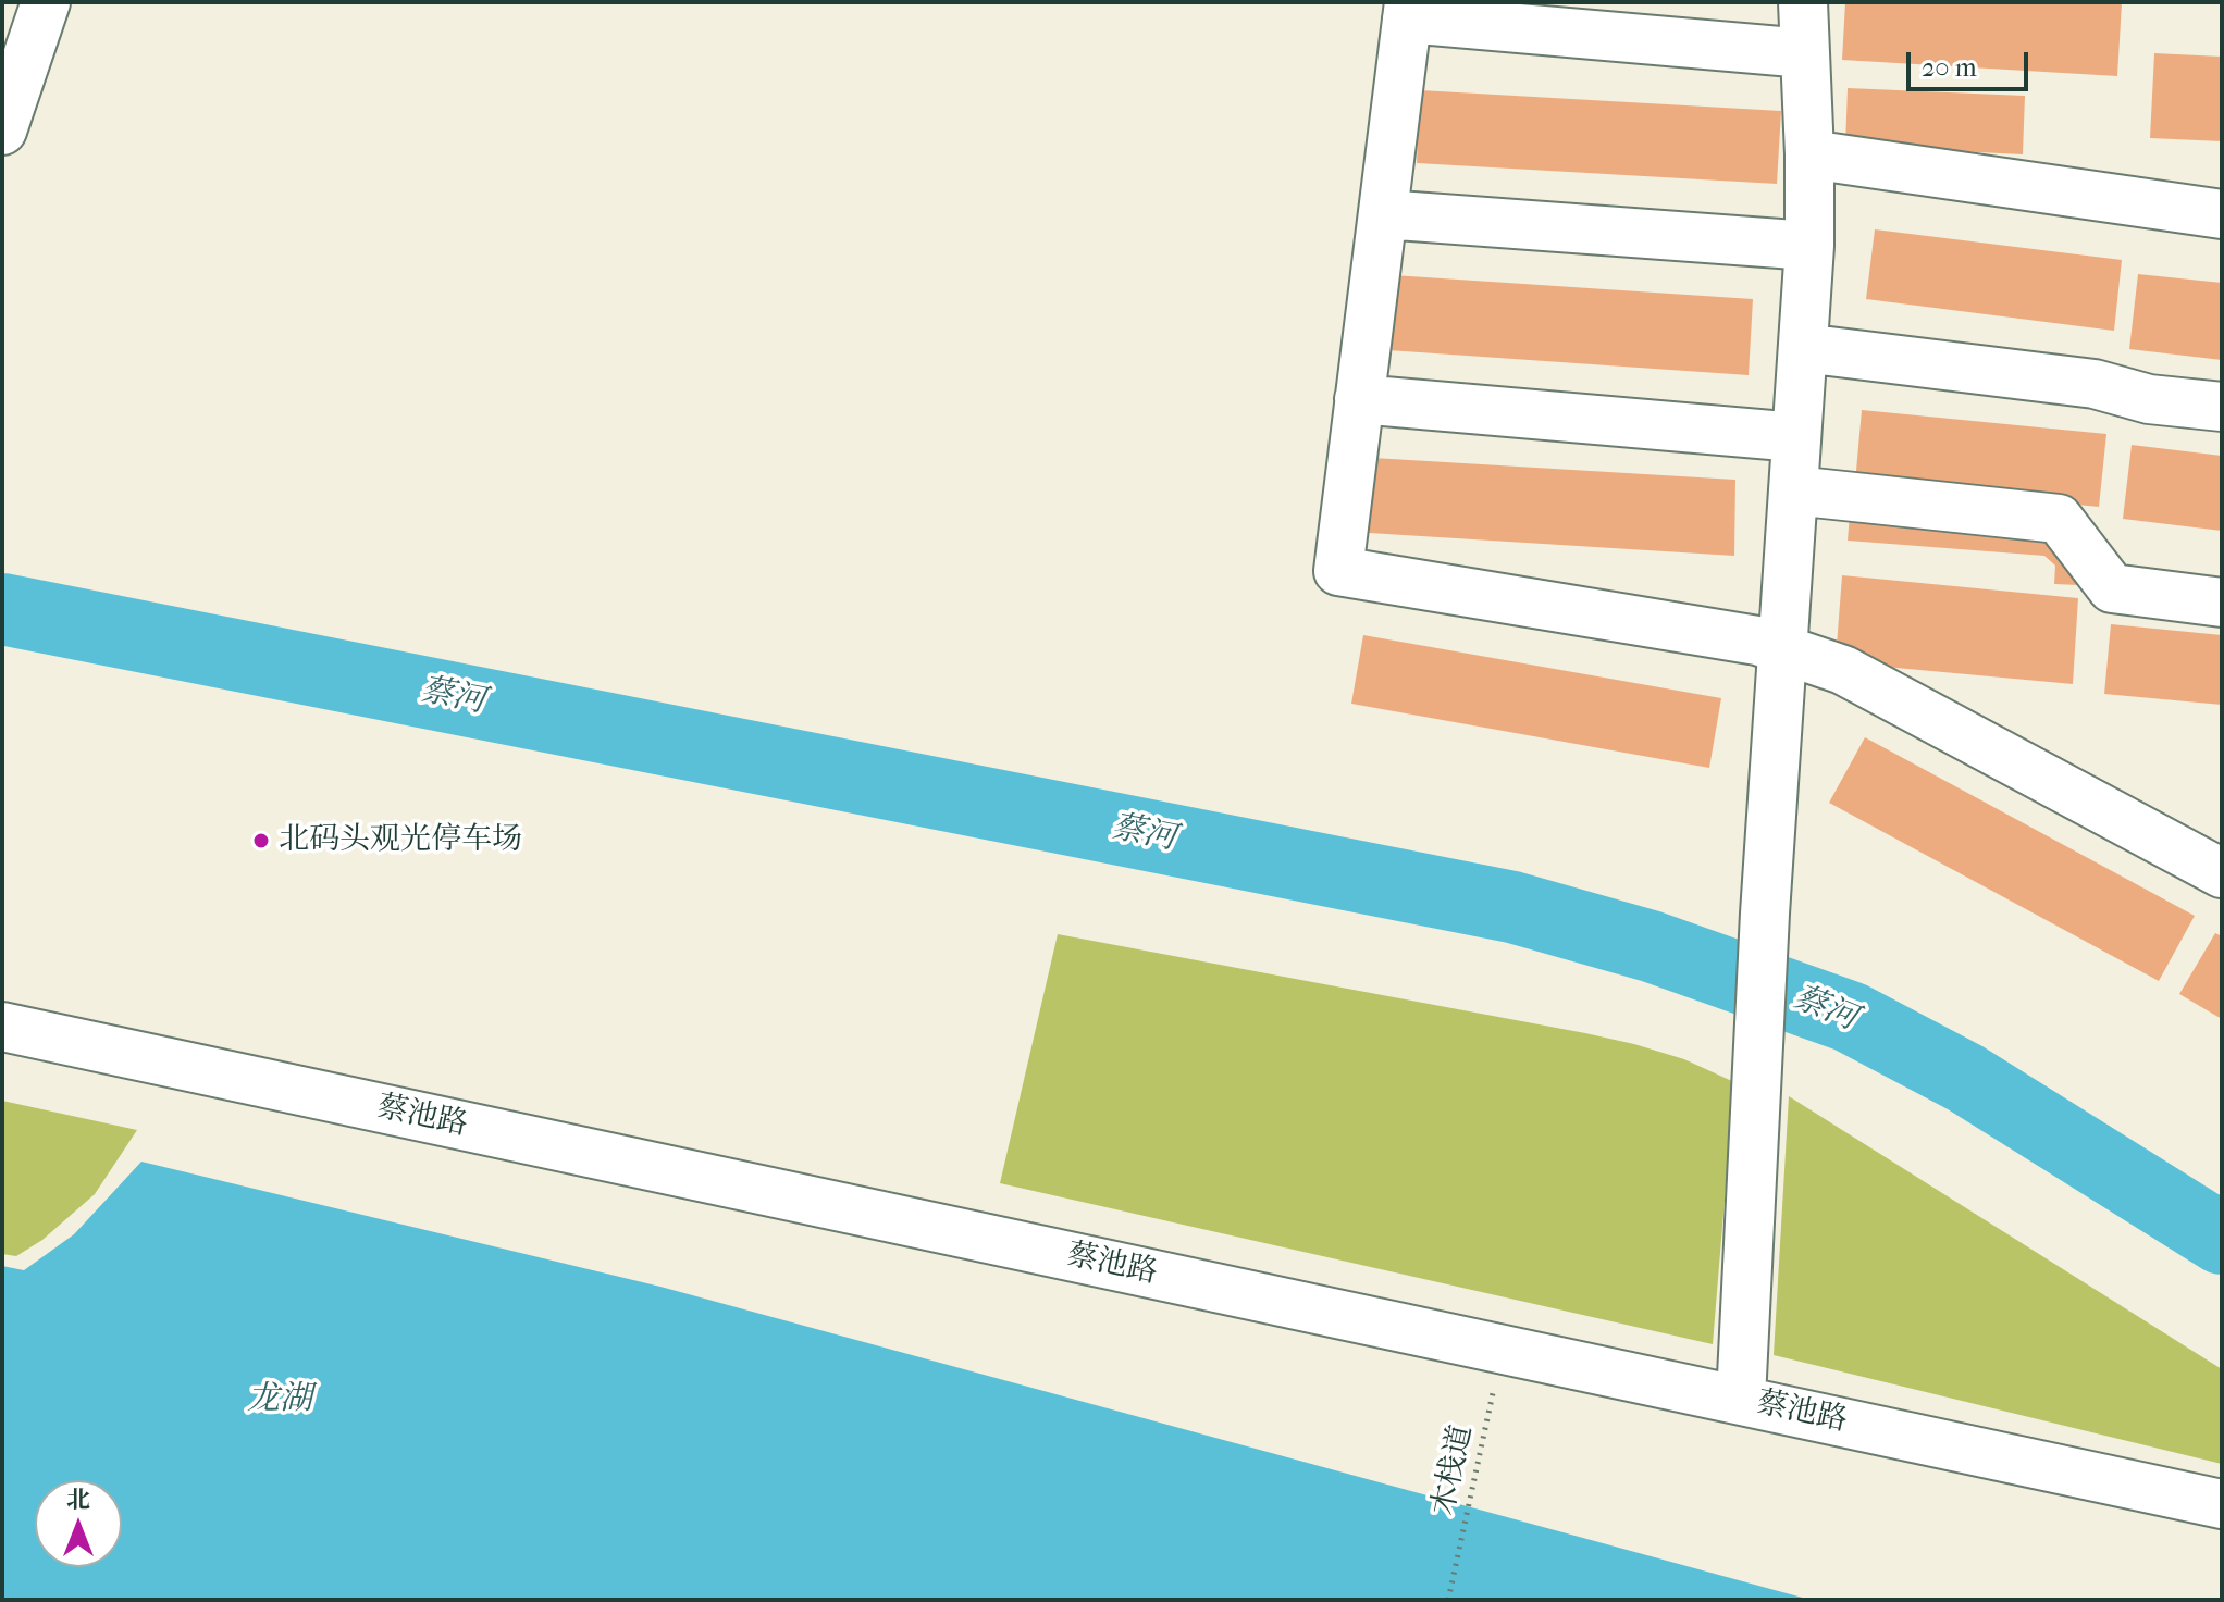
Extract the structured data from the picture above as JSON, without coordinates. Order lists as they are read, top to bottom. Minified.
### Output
{"streets":{"street":["蔡池路"],"path":["木栈道"]},"crossings":[["蔡池路","木栈道"]],"water":["蔡河","龙湖"],"places":["北码头观光停车场"],"scale_bar":"20 m","north":"top"}
